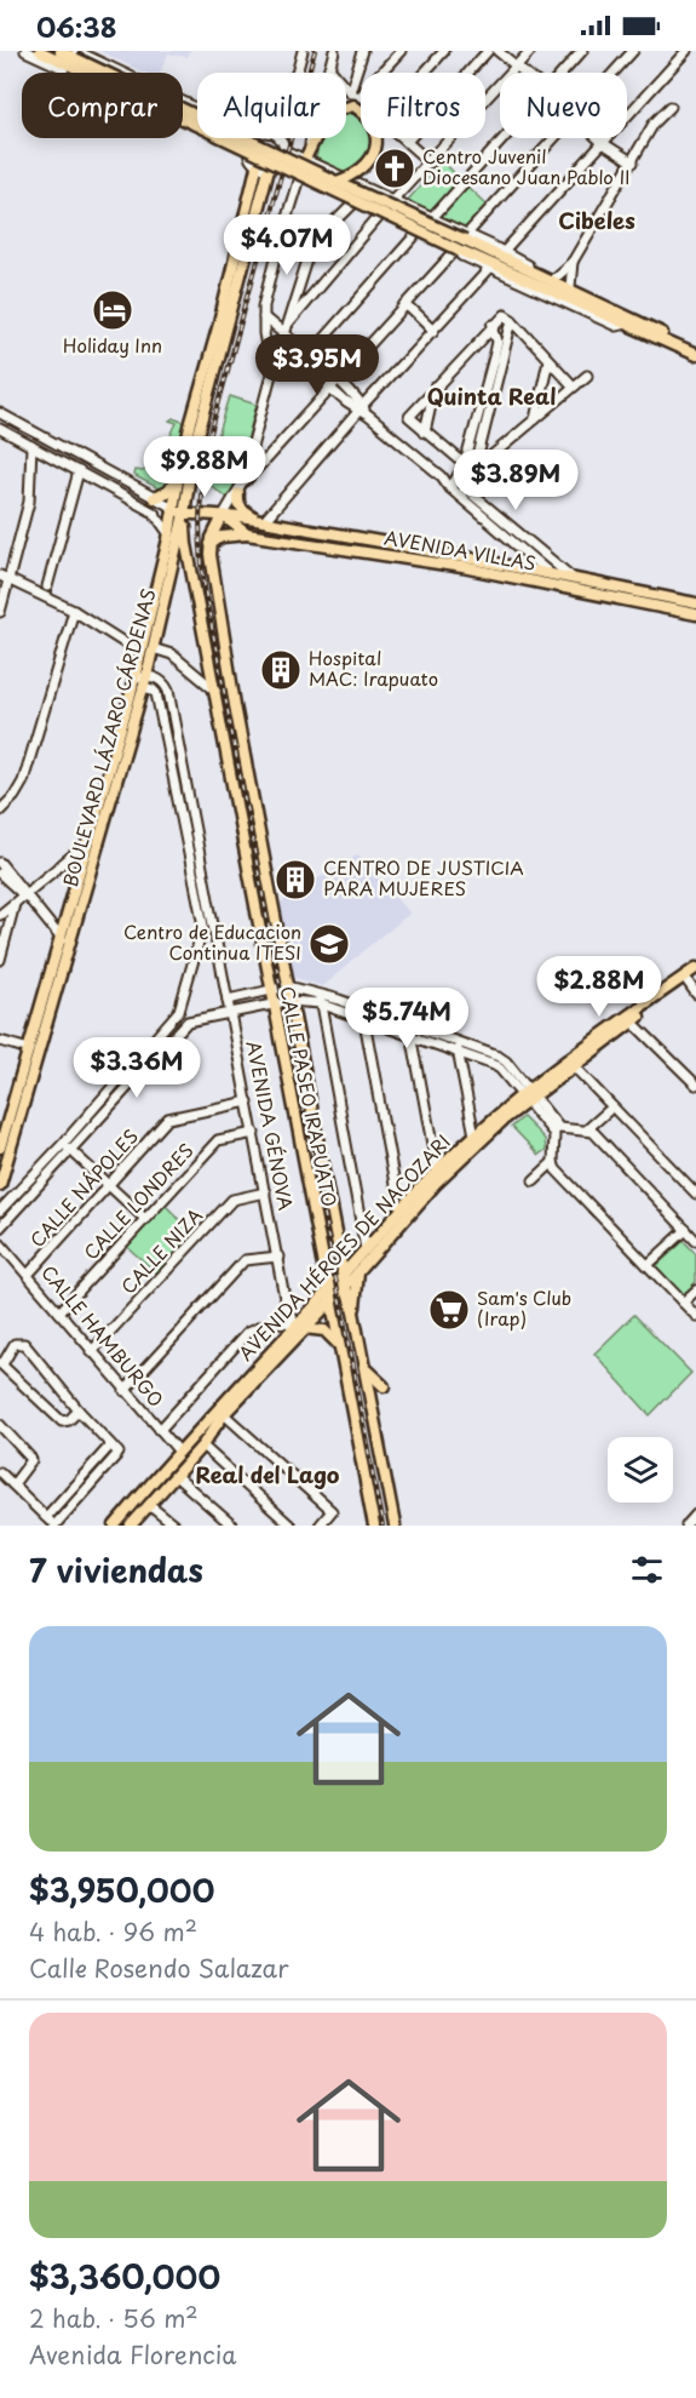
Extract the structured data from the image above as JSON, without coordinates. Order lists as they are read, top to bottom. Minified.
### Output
{"streets":{"main road":["AVENIDA VILLAS","BOULEVARD LÁZARO CÁRDENAS","CALLE PASEO IRAPUATO","AVENIDA HÉROES DE NACOZARI"],"street":["AVENIDA GÉNOVA","CALLE NÁPOLES","CALLE LONDRES","CALLE NIZA","CALLE HAMBURGO"]},"crossings":[["AVENIDA VILLAS","BOULEVARD LÁZARO CÁRDENAS"],["AVENIDA VILLAS","CALLE PASEO IRAPUATO"],["BOULEVARD LÁZARO CÁRDENAS","CALLE PASEO IRAPUATO"],["BOULEVARD LÁZARO CÁRDENAS","AVENIDA GÉNOVA"],["CALLE PASEO IRAPUATO","AVENIDA HÉROES DE NACOZARI"],["AVENIDA GÉNOVA","CALLE NÁPOLES"],["AVENIDA GÉNOVA","CALLE LONDRES"],["AVENIDA GÉNOVA","AVENIDA HÉROES DE NACOZARI"],["AVENIDA GÉNOVA","CALLE NIZA"],["CALLE NÁPOLES","CALLE HAMBURGO"],["CALLE LONDRES","CALLE HAMBURGO"],["AVENIDA HÉROES DE NACOZARI","CALLE HAMBURGO"],["CALLE NIZA","CALLE HAMBURGO"]],"districts":["Cibeles","Quinta Real","Real del Lago"],"places":{"church":["Centro Juvenil Diocesano Juan Pablo II"],"hotel":["Holiday Inn"],"building":["Hospital MAC: Irapuato","CENTRO DE JUSTICIA PARA MUJERES"],"school or university":["Centro de Educacion Continua ITESI"],"supermarket":["Sam's Club (Irap)"]},"page":{"status":"06:38","chip":["Comprar","Alquilar","Filtros","Nuevo"],"price":["$4.07M","$3.95M","$9.88M","$3.89M","$2.88M","$5.74M","$3.36M"],"heading":"7 viviendas","list":[{"name":"$3,950,000","note":"4 hab. · 96 m² · Calle Rosendo Salazar"},{"name":"$3,360,000","note":"2 hab. · 56 m² · Avenida Florencia"}]}}
